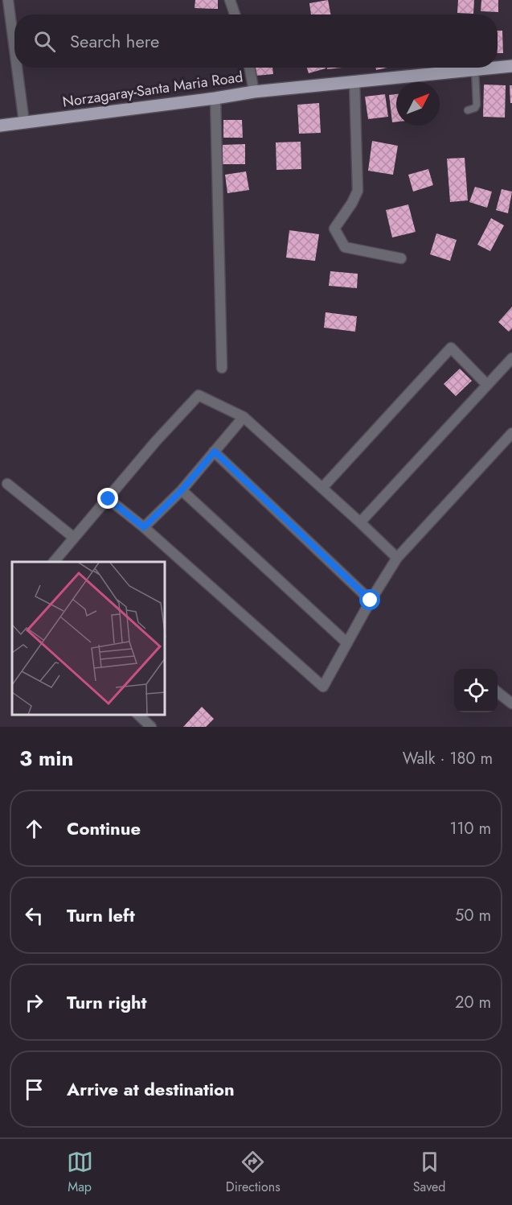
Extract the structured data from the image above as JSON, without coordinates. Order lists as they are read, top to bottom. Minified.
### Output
{"streets":{"main road":["Norzagaray-Santa Maria Road"]},"north":"top right","page":{"search":"Search here","heading":["3 min","Walk · 180 m"],"list":[["Continue","110 m"],["Turn left","50 m"],["Turn right","20 m"],"Arrive at destination"],"nav":["Map","Directions","Saved"]}}
